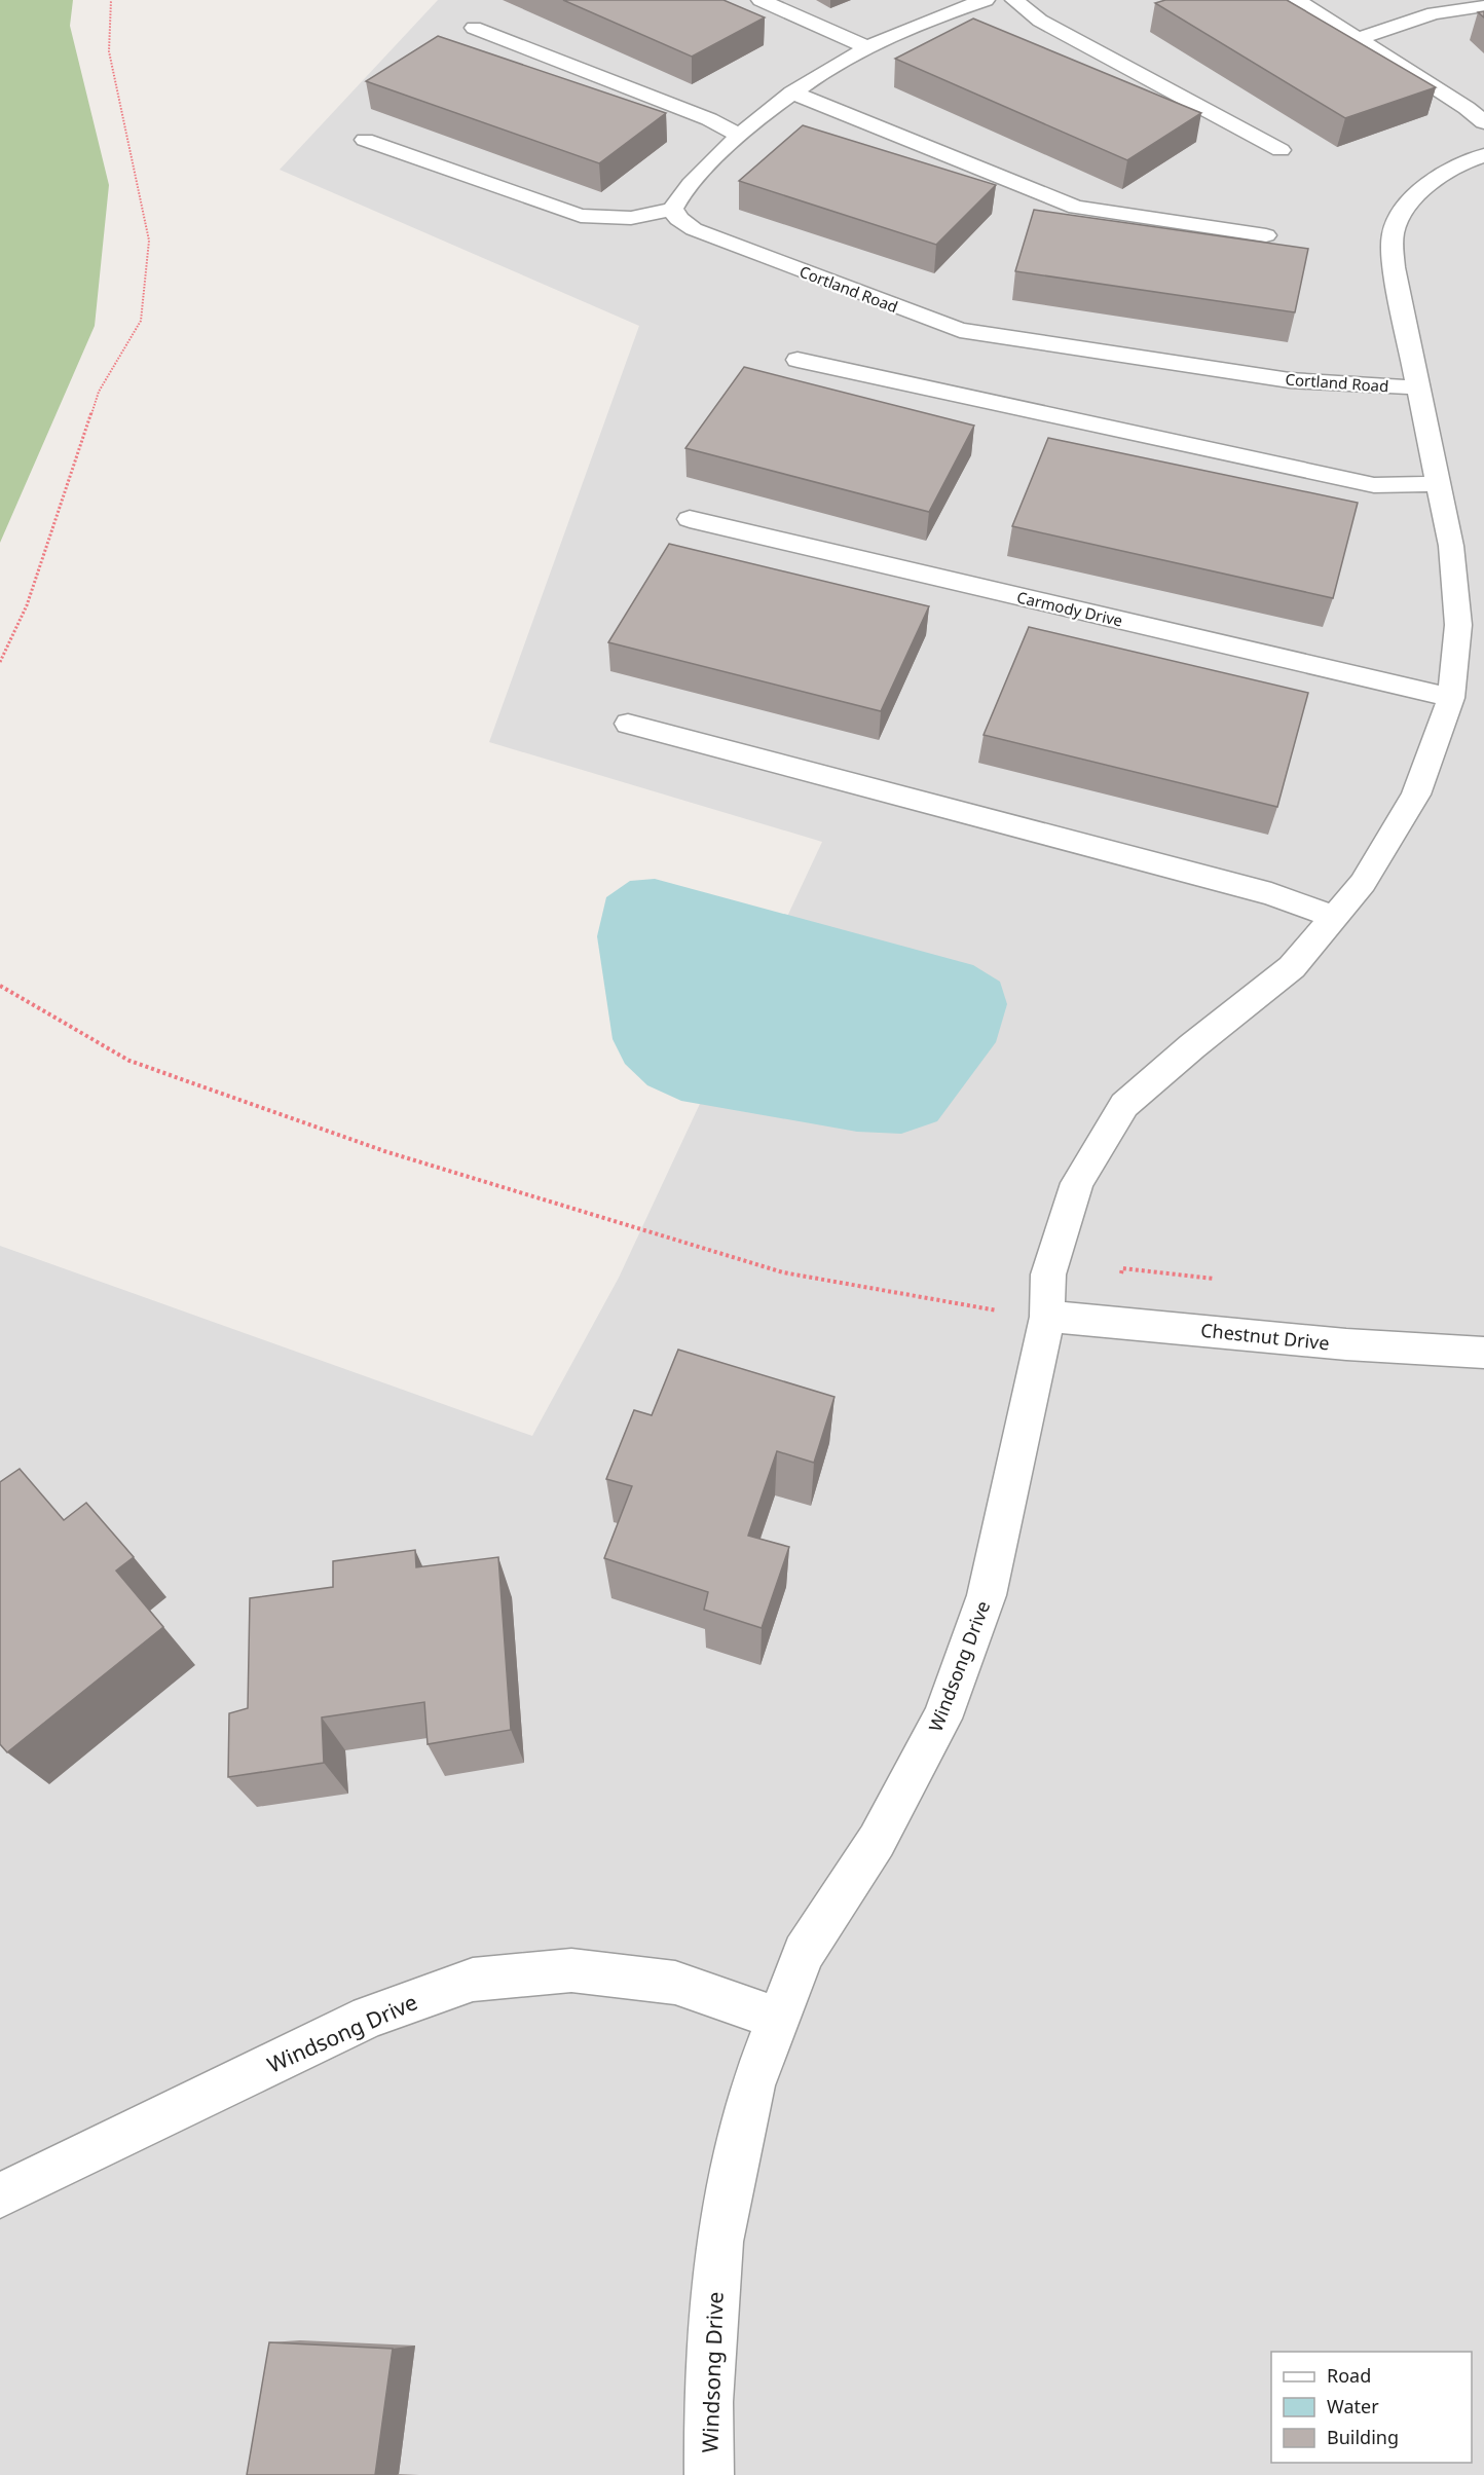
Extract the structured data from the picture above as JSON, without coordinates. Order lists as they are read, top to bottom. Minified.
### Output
{"streets":{"street":["Cortland Road","Carmody Drive","Chestnut Drive","Windsong Drive"]},"crossings":[["Chestnut Drive","Windsong Drive"]],"legend":["Road","Water","Building"]}
